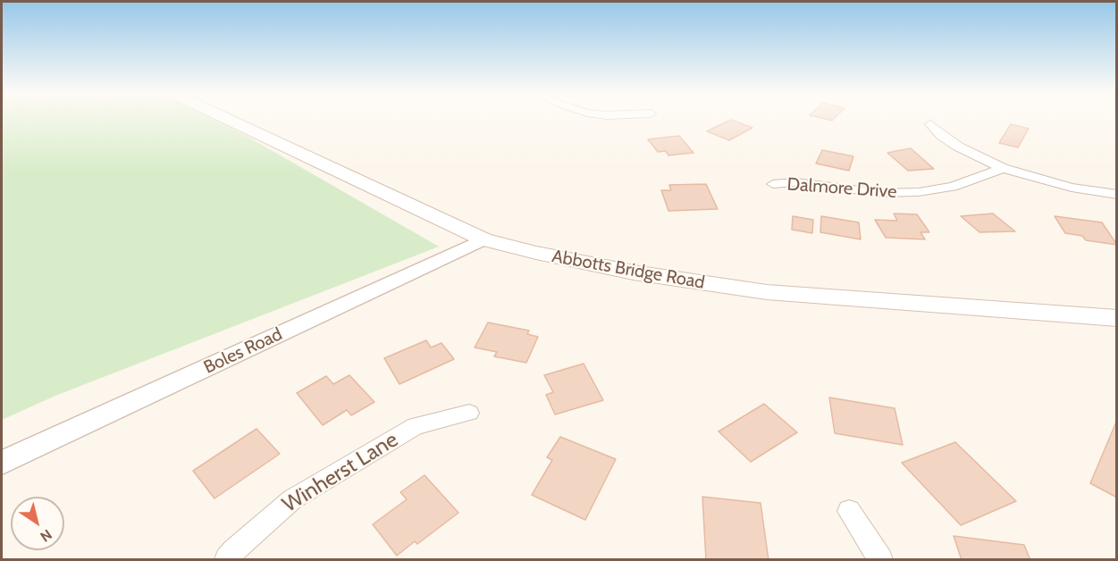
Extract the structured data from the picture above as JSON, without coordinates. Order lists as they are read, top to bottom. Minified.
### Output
{"streets":{"main road":["Abbotts Bridge Road"],"street":["Dalmore Drive","Boles Road","Winherst Lane"]},"crossings":[["Abbotts Bridge Road","Boles Road"]],"north":"bottom right"}
